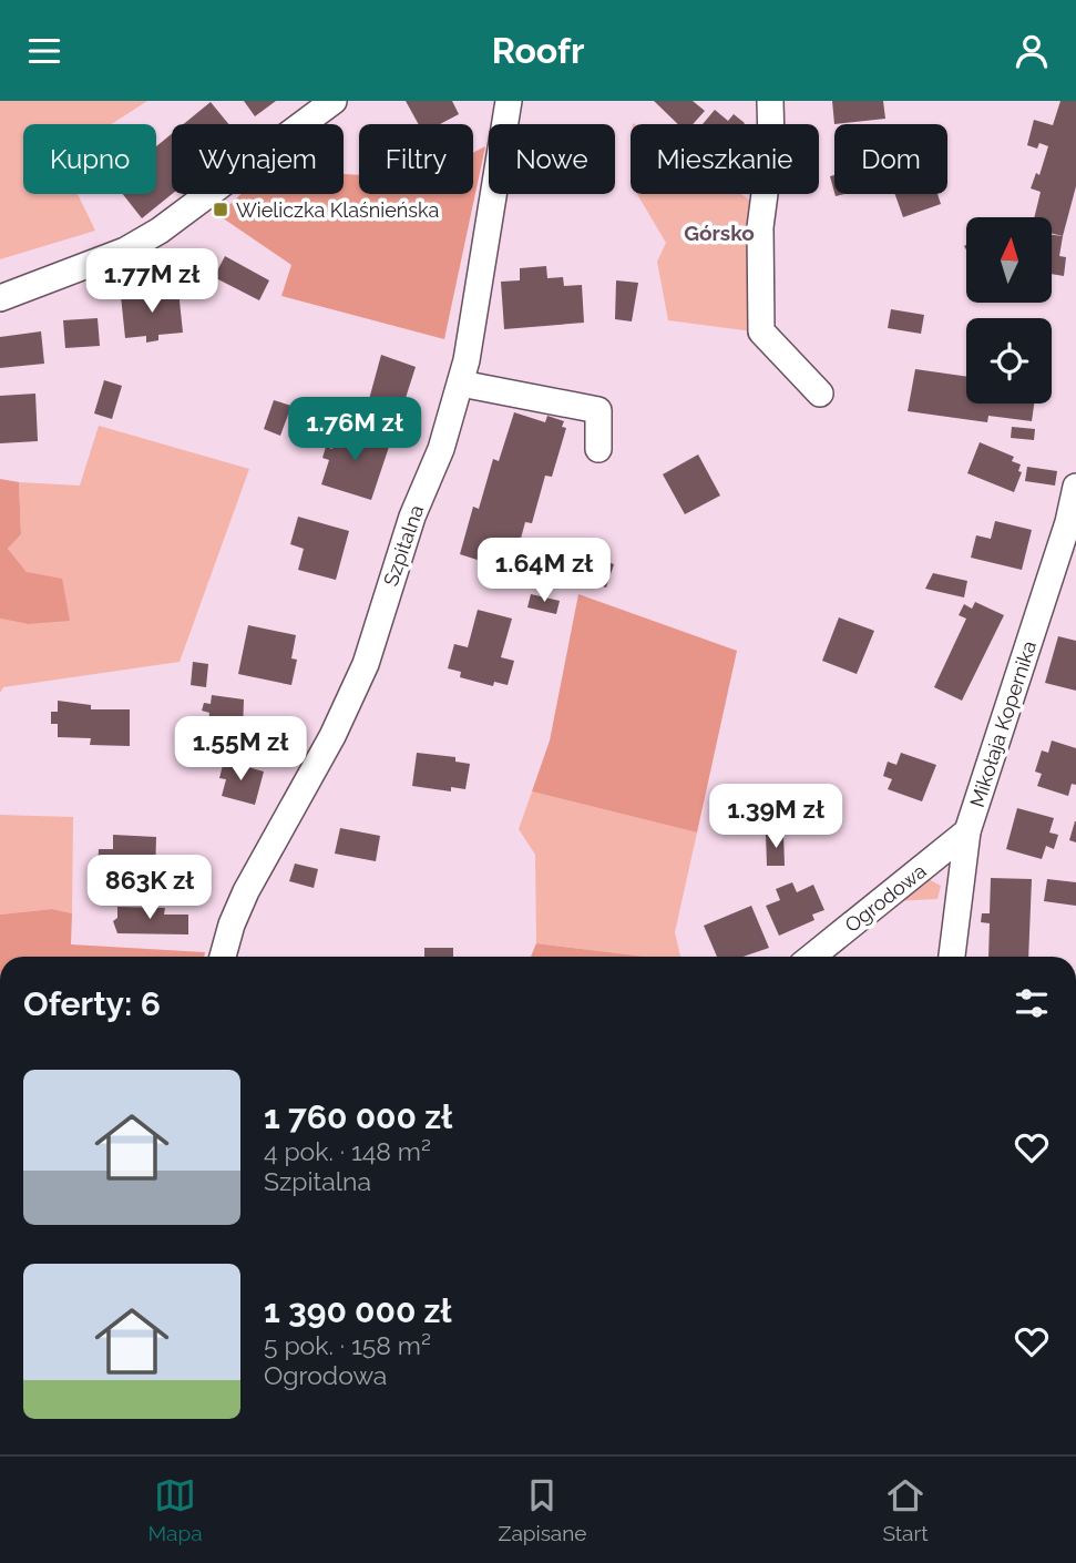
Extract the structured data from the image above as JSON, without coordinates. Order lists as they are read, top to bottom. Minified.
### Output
{"streets":{"street":["Szpitalna","Mikołaja Kopernika","Ogrodowa"]},"crossings":[["Mikołaja Kopernika","Ogrodowa"]],"districts":["Górsko"],"places":{"transit":["Wieliczka Klaśnieńska"]},"north":"top","page":{"header":"Roofr","chip":["Kupno","Wynajem","Filtry","Nowe","Mieszkanie","Dom"],"price":["1.77M zł","1.76M zł","1.64M zł","1.55M zł","1.39M zł","863K zł"],"heading":"Oferty: 6","list":[{"name":"1 760 000 zł","note":"4 pok. · 148 m² · Szpitalna"},{"name":"1 390 000 zł","note":"5 pok. · 158 m² · Ogrodowa"}],"tabs":["Mapa","Zapisane","Start"]}}
